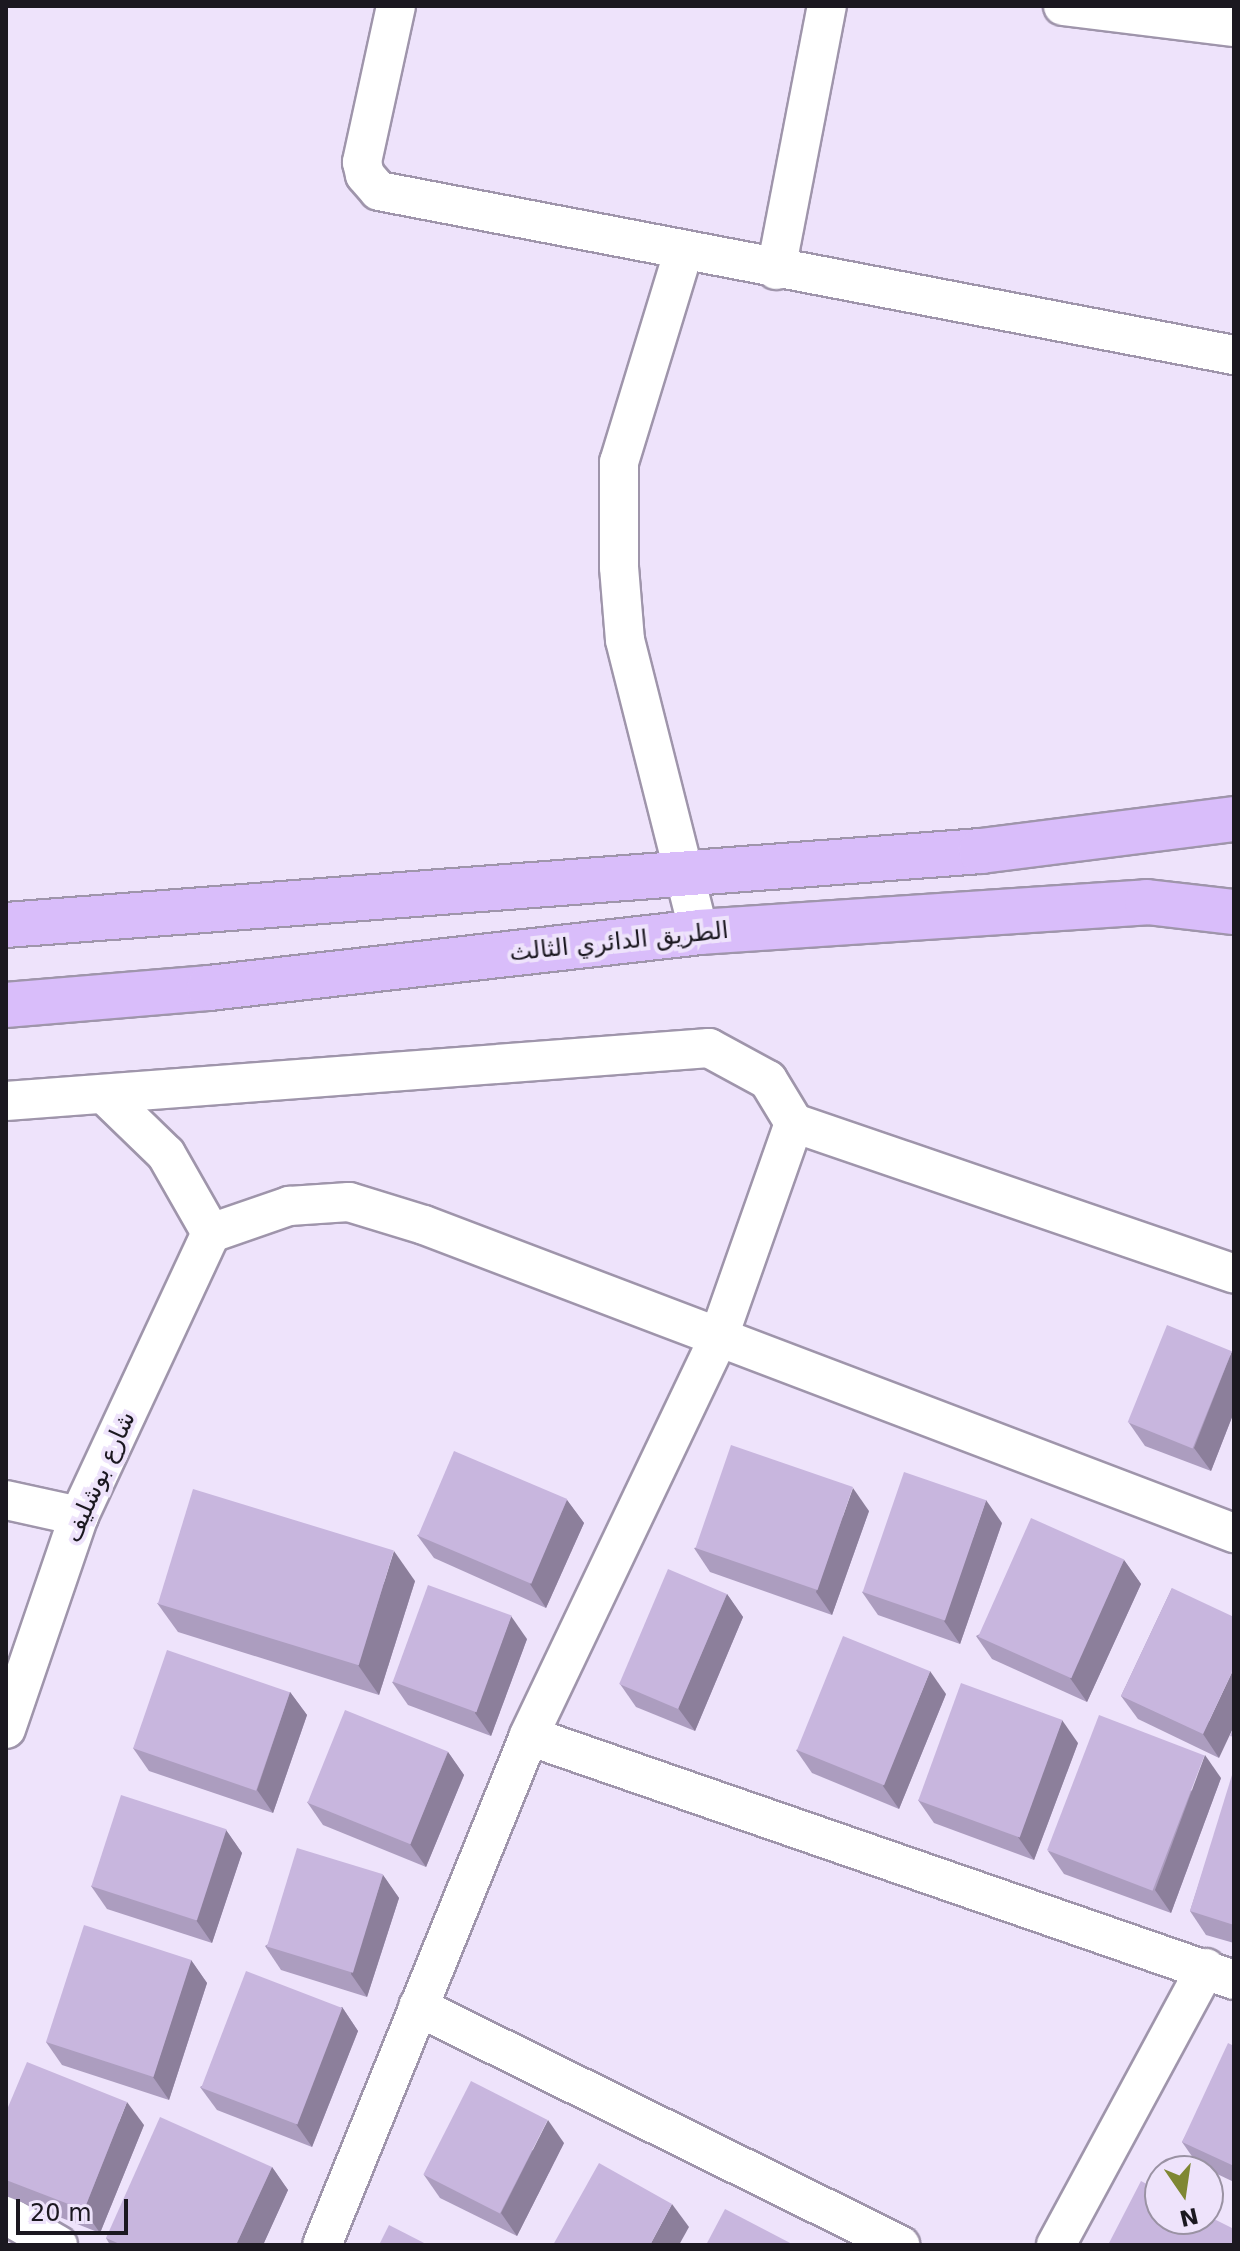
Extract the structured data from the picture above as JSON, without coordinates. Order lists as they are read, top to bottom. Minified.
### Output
{"streets":{"highway":["الطريق الدائري الثالث"],"street":["شارع بوشليف"]},"scale_bar":"20 m","north":"bottom"}
